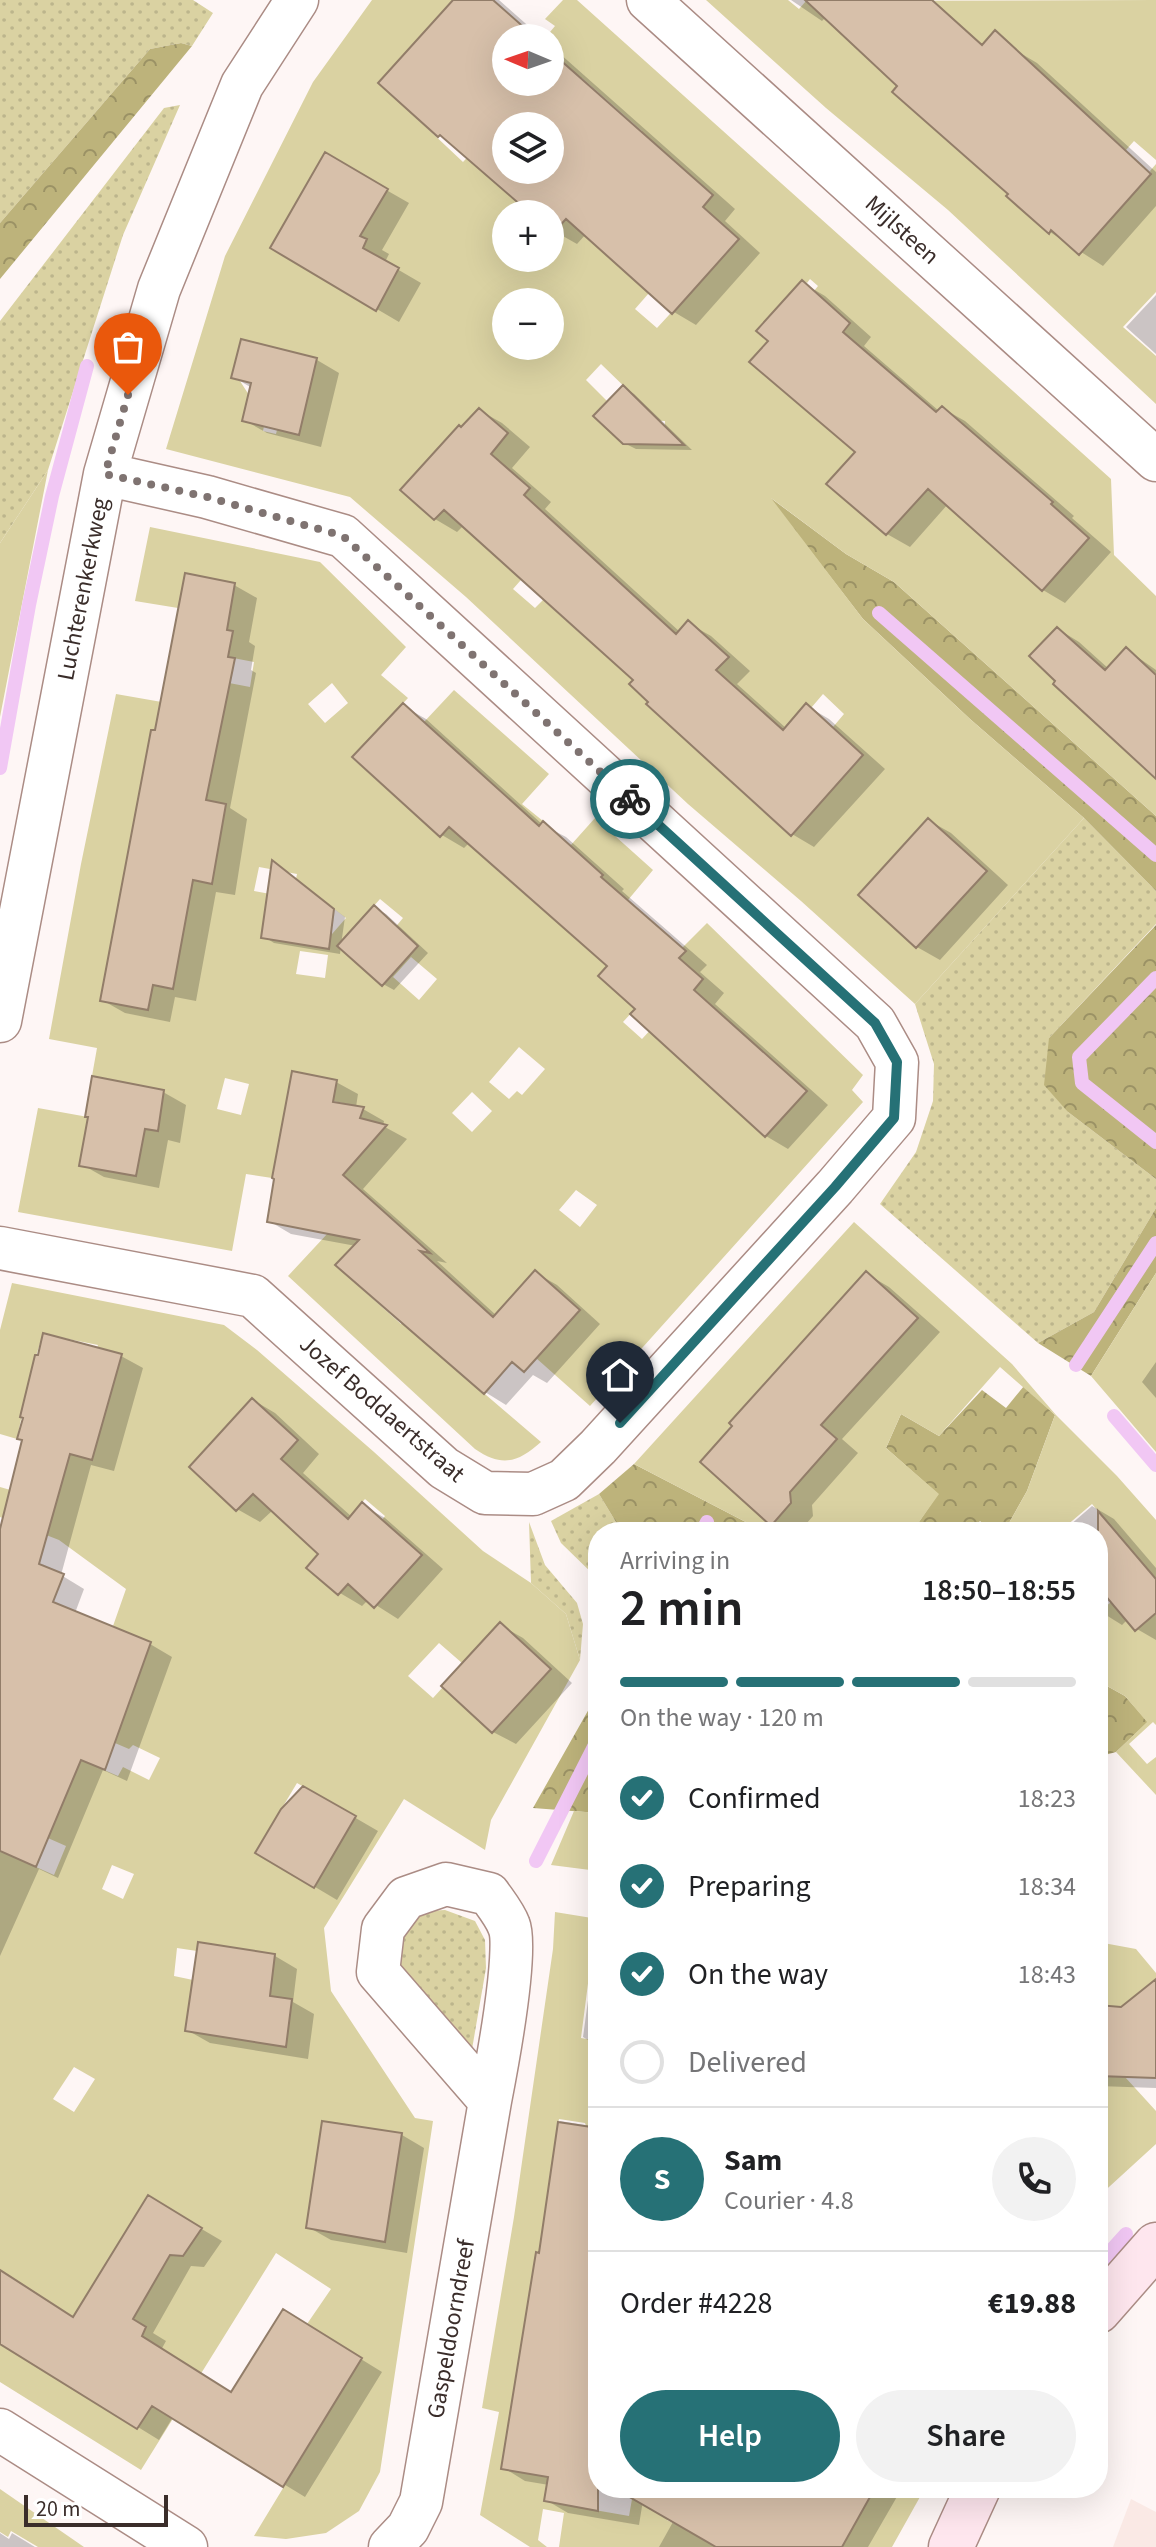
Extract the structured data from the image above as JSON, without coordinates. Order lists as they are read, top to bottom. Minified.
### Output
{"streets":{"street":["Mijlsteen","Luchterenkerkweg","Jozef Boddaertstraat","Gaspeldoorndreef"]},"crossings":[["Luchterenkerkweg","Jozef Boddaertstraat"]],"scale_bar":"20 m","north":"left","page":{"map_buttons":["+","−"],"heading":["2 min","Arriving in","18:50–18:55"],"panel":["Sam","Courier · 4.8","Order #4228","€19.88"],"bar":"On the way · 120 m","list":[["Confirmed","18:23"],["Preparing","18:34"],["On the way","18:43"],"Delivered"],"round":"S","buttons":["Help","Share"],"scale":"20 m"}}
